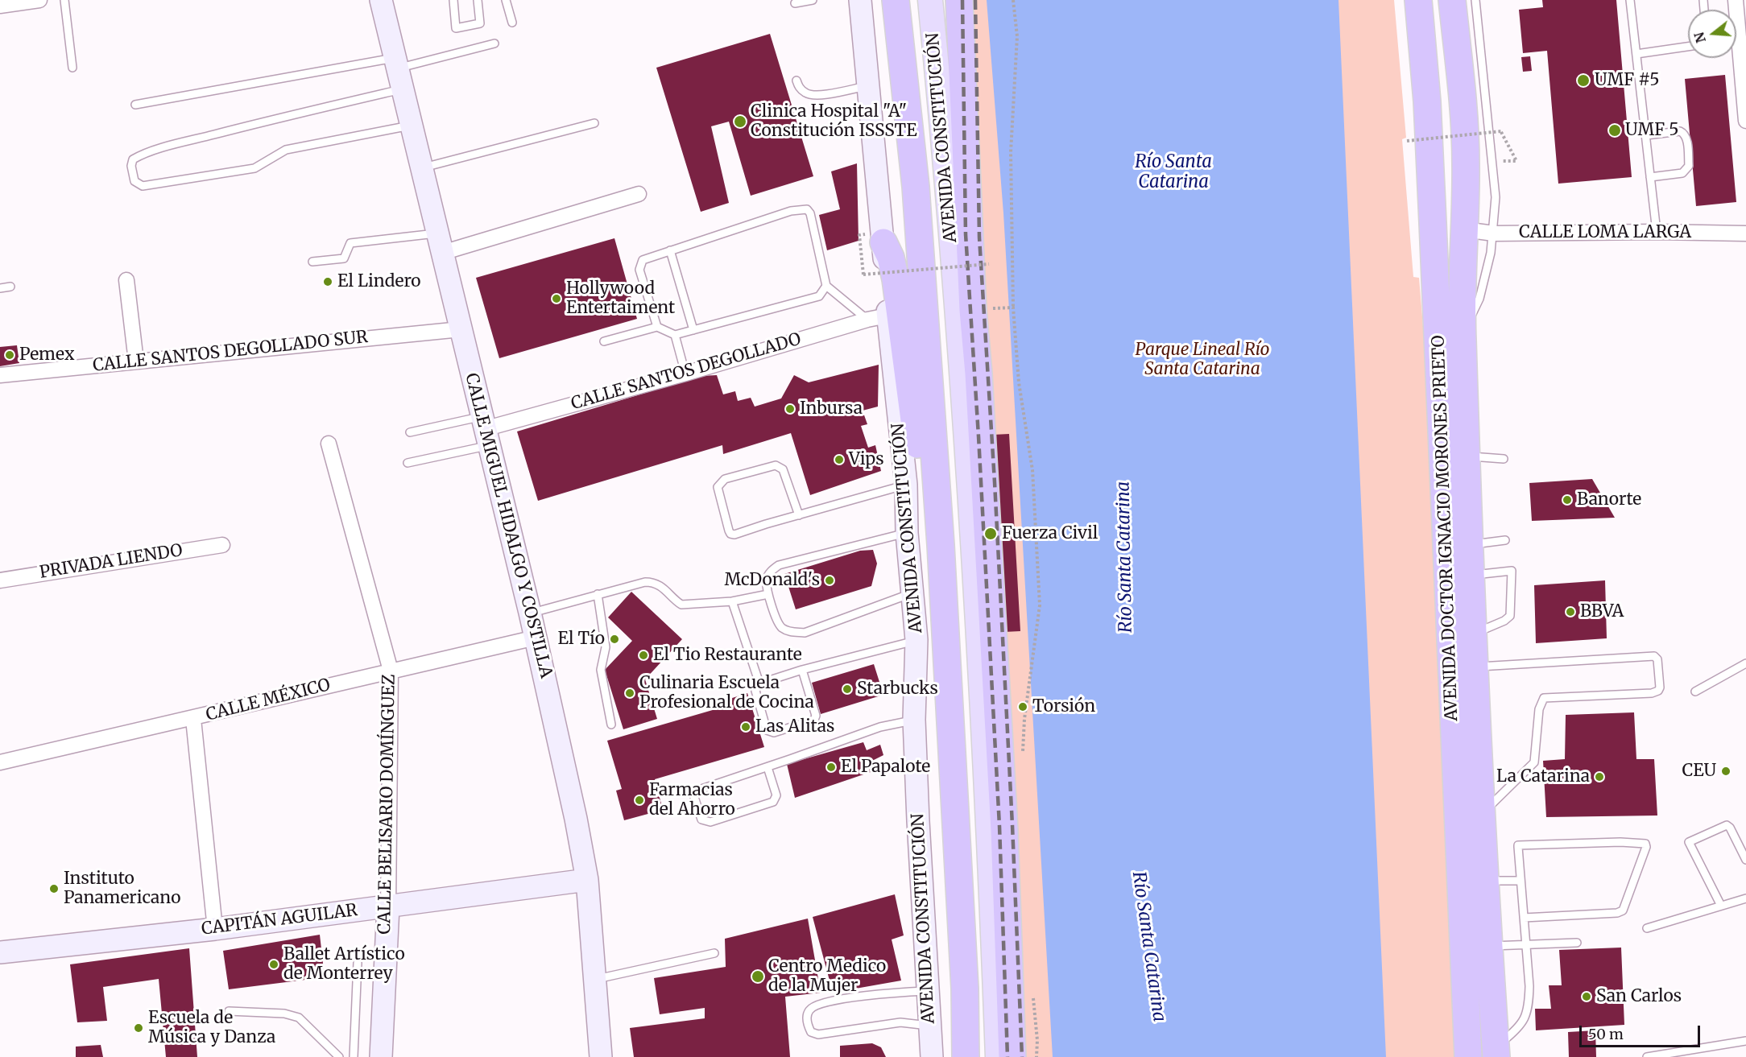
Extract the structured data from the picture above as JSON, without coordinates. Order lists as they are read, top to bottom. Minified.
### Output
{"streets":{"highway":["AVENIDA CONSTITUCIÓN","AVENIDA DOCTOR IGNACIO MORONES PRIETO"],"street":["CALLE LOMA LARGA","CALLE SANTOS DEGOLLADO SUR","CALLE SANTOS DEGOLLADO","CALLE MIGUEL HIDALGO Y COSTILLA","PRIVADA LIENDO","CALLE MÉXICO","CALLE BELISARIO DOMÍNGUEZ","CAPITÁN AGUILAR"]},"crossings":[["AVENIDA CONSTITUCIÓN","CALLE SANTOS DEGOLLADO"],["CALLE LOMA LARGA","AVENIDA DOCTOR IGNACIO MORONES PRIETO"],["CALLE SANTOS DEGOLLADO SUR","CALLE MIGUEL HIDALGO Y COSTILLA"],["CALLE SANTOS DEGOLLADO","CALLE MIGUEL HIDALGO Y COSTILLA"],["CALLE MIGUEL HIDALGO Y COSTILLA","CALLE MÉXICO"],["CALLE MIGUEL HIDALGO Y COSTILLA","CAPITÁN AGUILAR"],["CALLE MÉXICO","CALLE BELISARIO DOMÍNGUEZ"],["CALLE BELISARIO DOMÍNGUEZ","CAPITÁN AGUILAR"]],"water":["Río Santa Catarina"],"parks":["Parque Lineal Río Santa Catarina"],"places":["UMF #5","Clinica Hospital \"A\" Constitución ISSSTE","UMF 5","El Lindero","Hollywood Entertaiment","Pemex","Inbursa","Vips","Banorte","Fuerza Civil","McDonald's","BBVA","El Tío","El Tio Restaurante","Starbucks","Culinaria Escuela Profesional de Cocina","Torsión","Las Alitas","El Papalote","CEU","La Catarina","Farmacias del Ahorro","Instituto Panamericano","Ballet Artístico de Monterrey","Centro Medico de la Mujer","San Carlos","Escuela de Música y Danza"],"scale_bar":"50 m","north":"left"}
